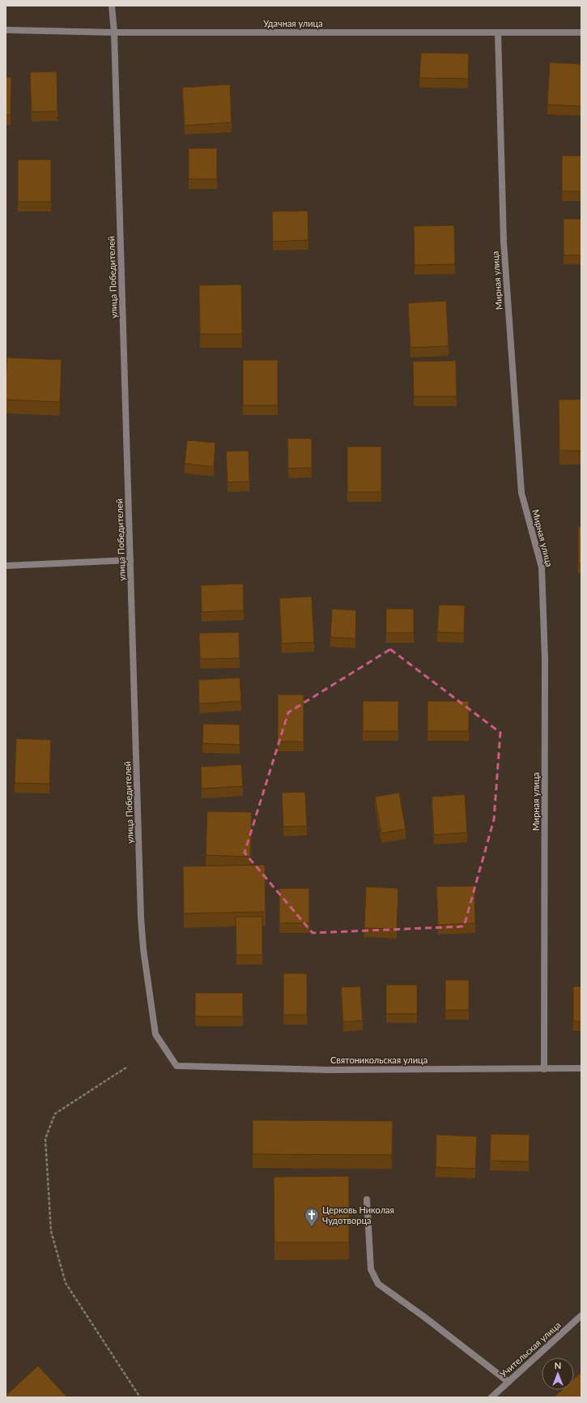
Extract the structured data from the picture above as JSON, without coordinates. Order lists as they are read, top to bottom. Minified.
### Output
{"streets":{"street":["Удачная улица","улица Победителей","Мирная улица","Святоникольская улица","Учительская улица"]},"crossings":[["Удачная улица","улица Победителей"],["Удачная улица","Мирная улица"],["улица Победителей","Святоникольская улица"],["Мирная улица","Святоникольская улица"]],"places":{"church":["Церковь Николая Чудотворца"]},"north":"top"}
